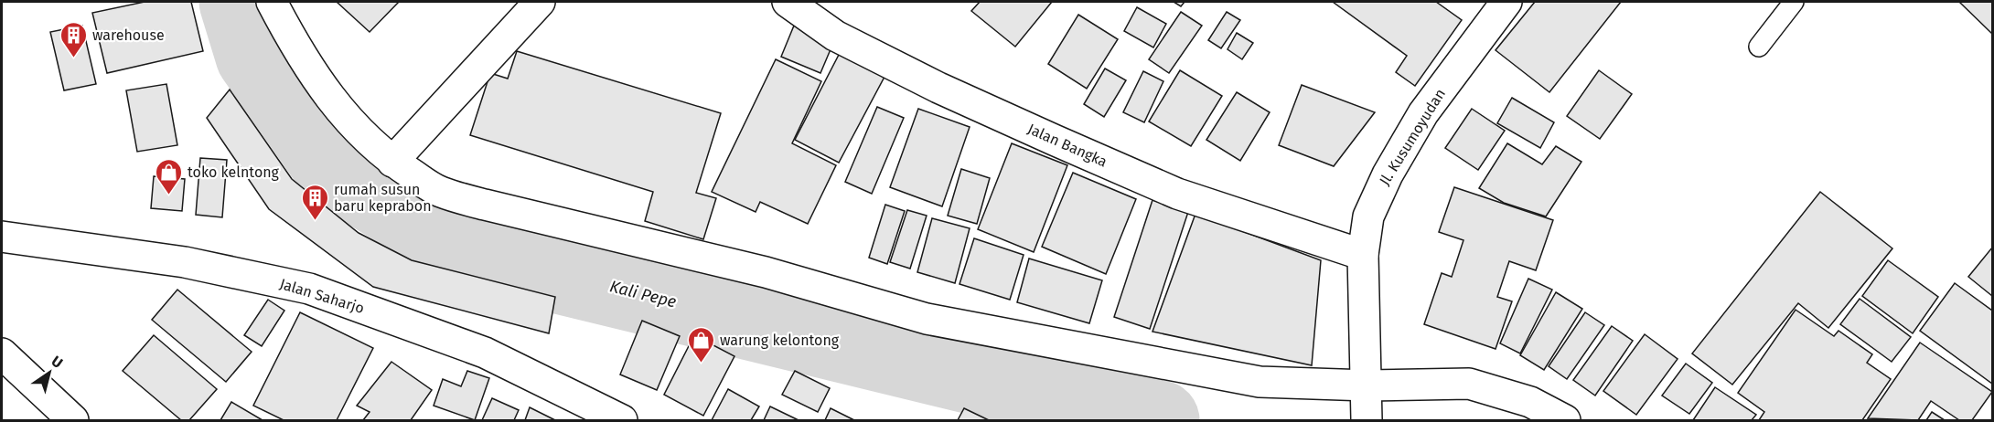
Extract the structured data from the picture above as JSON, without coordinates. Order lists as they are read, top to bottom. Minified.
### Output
{"streets":{"street":["Jl. Kusumoyudan","Jalan Bangka","Jalan Saharjo"]},"crossings":[["Jl. Kusumoyudan","Jalan Bangka"]],"water":["Kali Pepe"],"places":{"building":["warehouse","rumah susun baru keprabon"],"shop":["toko kelntong","warung kelontong"]},"north":"top right"}
